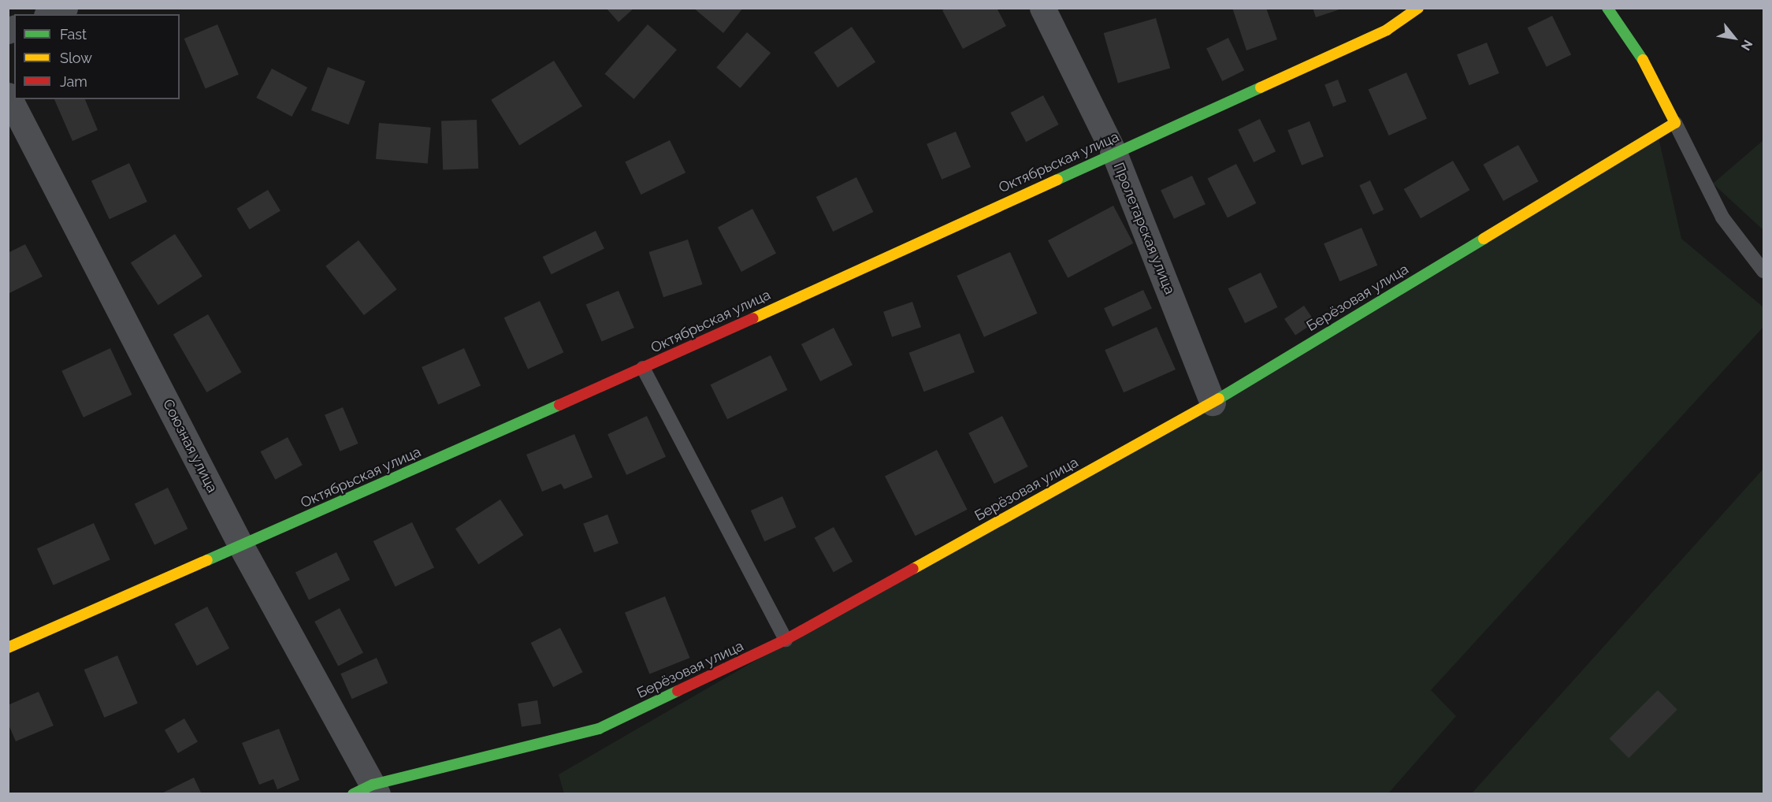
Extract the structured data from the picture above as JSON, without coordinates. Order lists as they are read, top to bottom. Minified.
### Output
{"streets":{"street":["Октябрьская улица","Пролетарская улица","Берёзовая улица","Союзная улица"]},"crossings":[["Октябрьская улица","Пролетарская улица"],["Октябрьская улица","Союзная улица"],["Пролетарская улица","Берёзовая улица"],["Берёзовая улица","Союзная улица"]],"legend":["Fast","Slow","Jam"],"north":"bottom right"}
